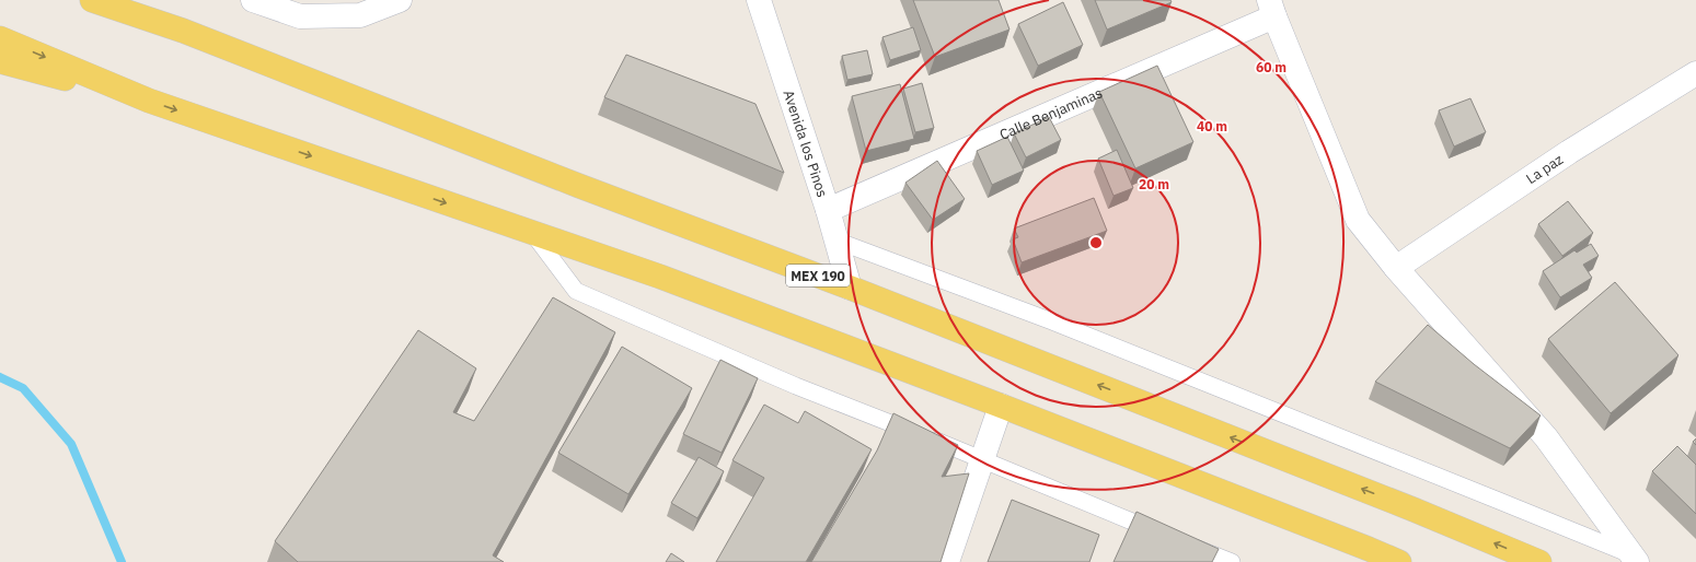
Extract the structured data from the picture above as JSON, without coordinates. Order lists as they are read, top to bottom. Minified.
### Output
{"streets":{"main road":["MEX 190"],"street":["Calle Benjaminas","Avenida los Pinos","La paz"]},"crossings":[["Calle Benjaminas","Avenida los Pinos"],["Avenida los Pinos","MEX 190"]],"rings":["60 m","40 m","20 m"]}
